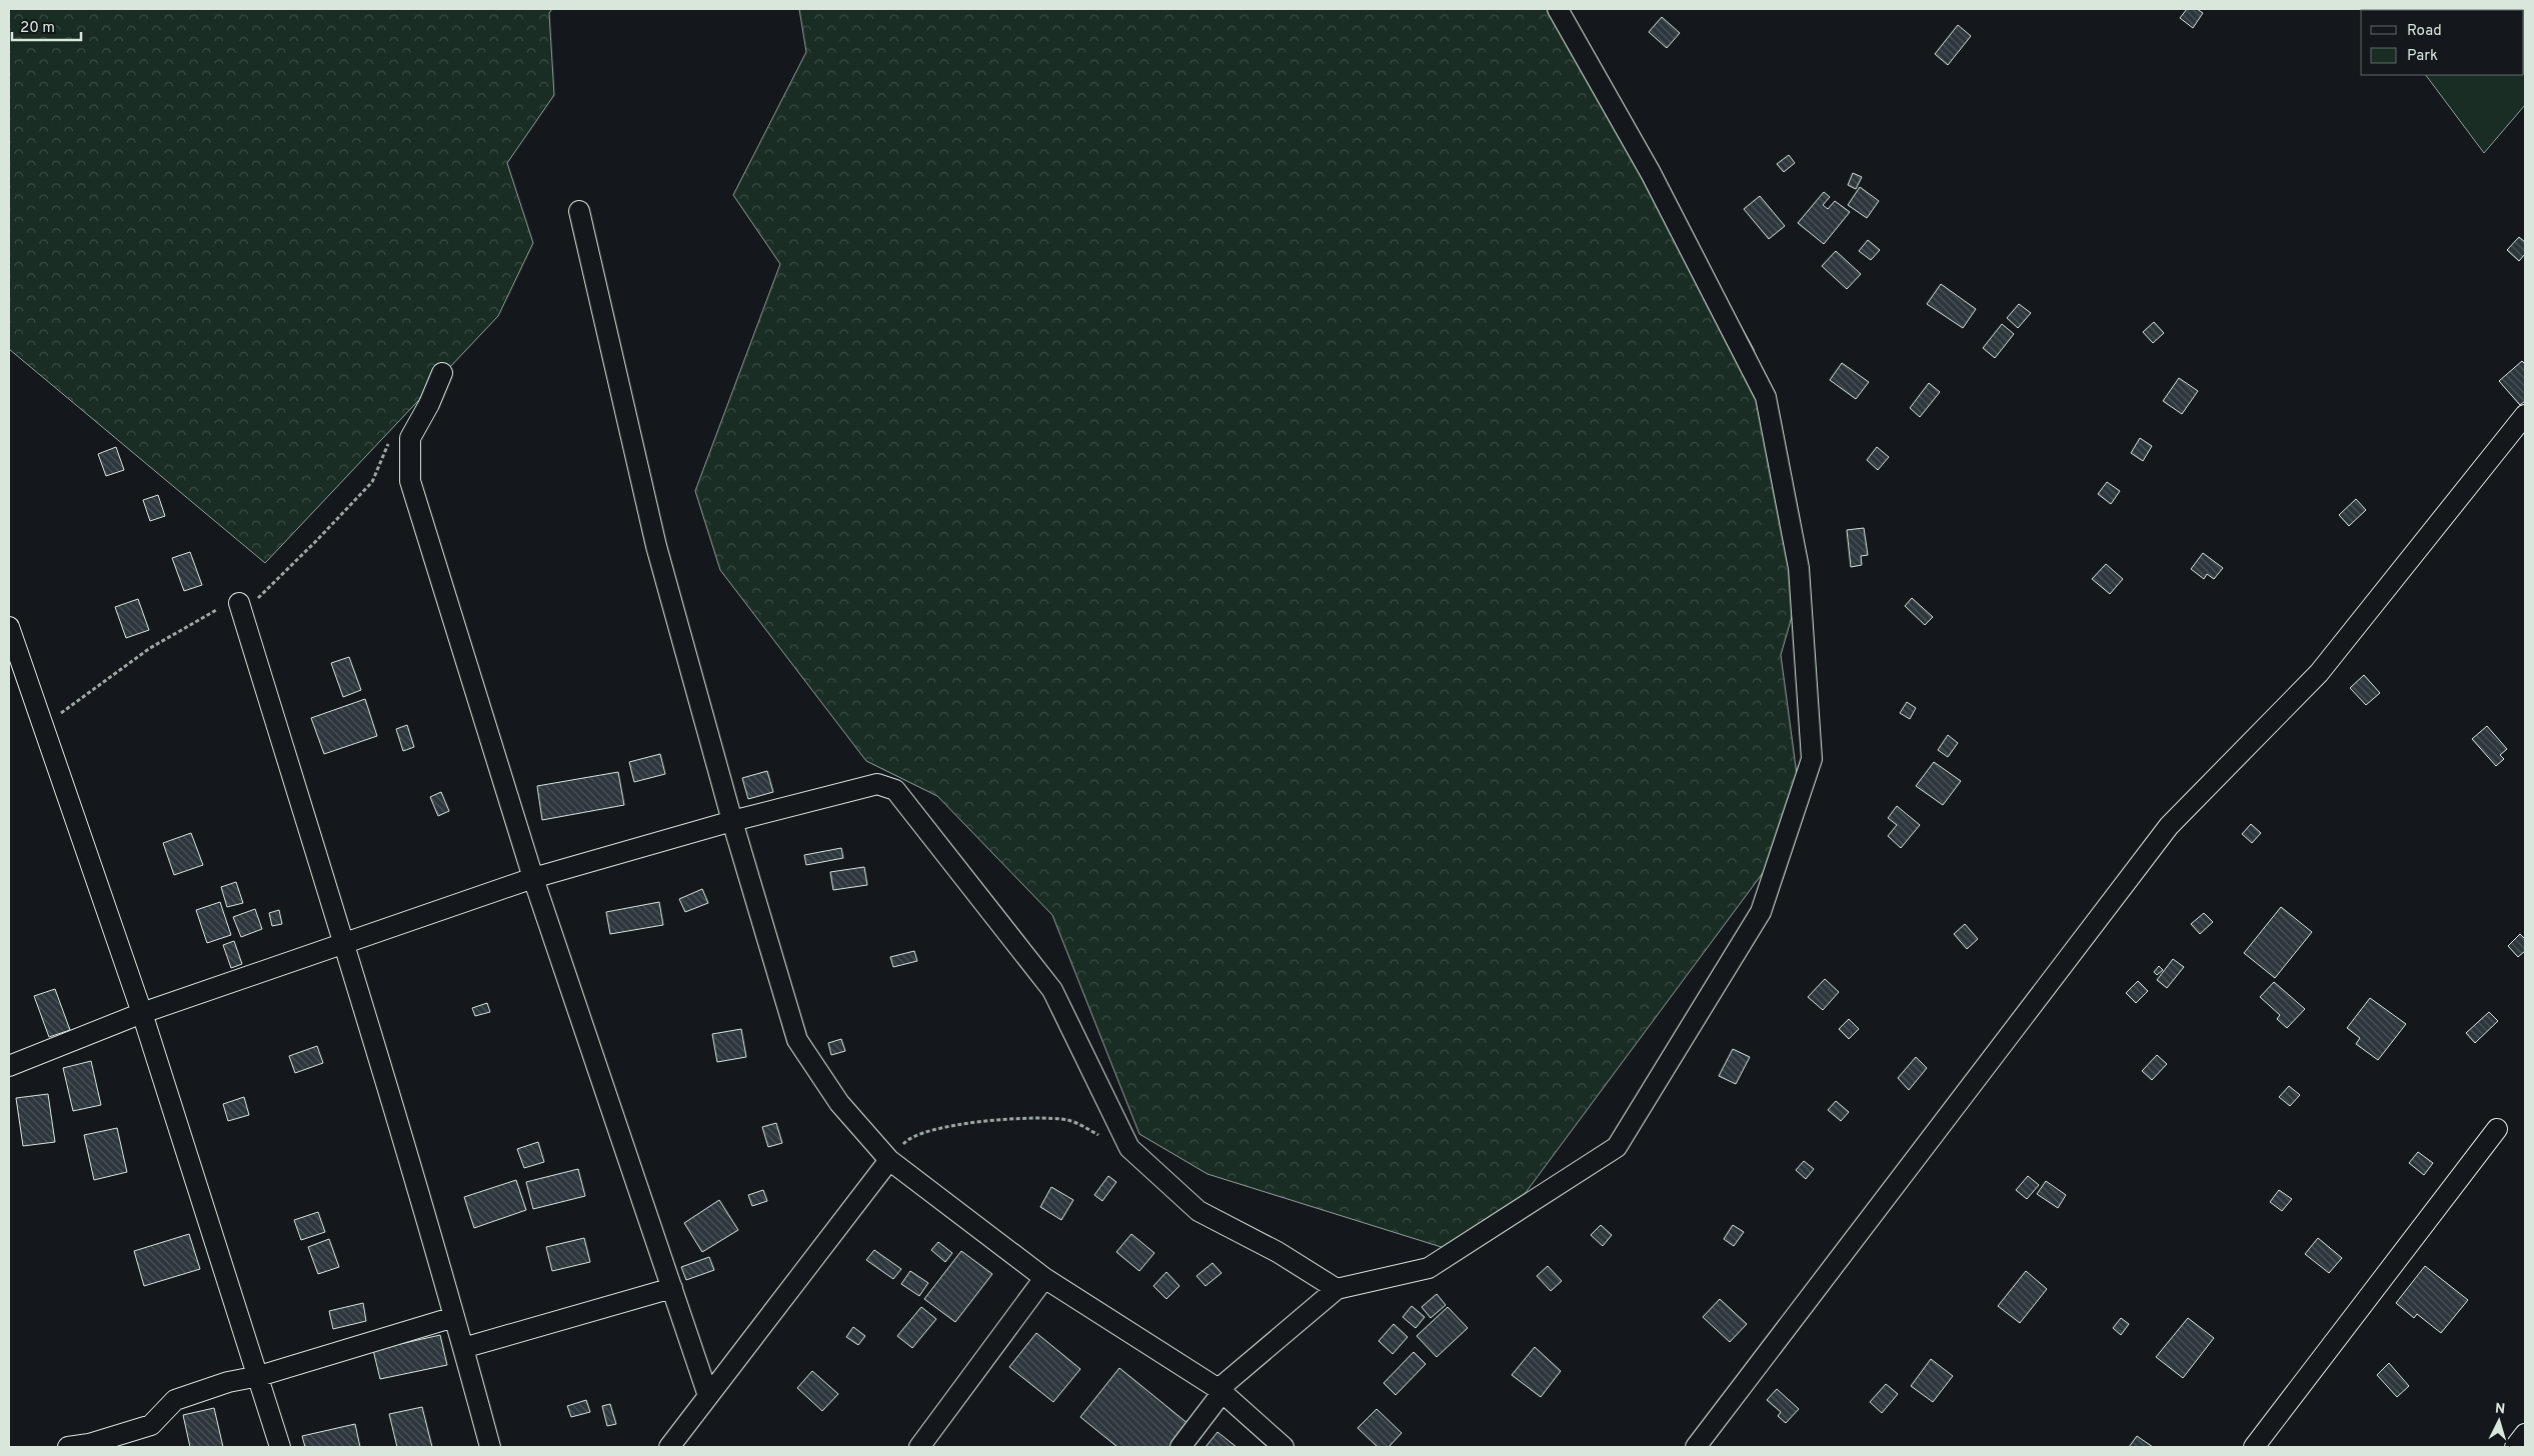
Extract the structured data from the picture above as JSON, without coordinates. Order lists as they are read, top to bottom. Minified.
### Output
{"legend":["Road","Park"],"scale_bar":"20 m","north":"top"}
